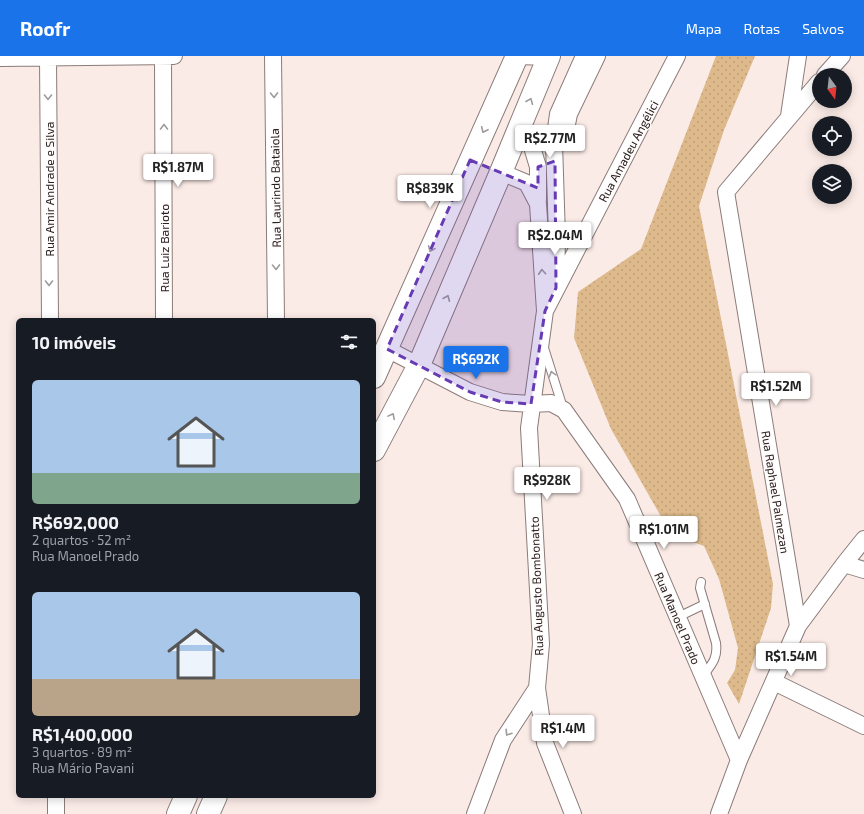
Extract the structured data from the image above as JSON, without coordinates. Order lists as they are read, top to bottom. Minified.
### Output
{"streets":{"street":["Rua Amadeu Angélici","Rua Laurindo Bataiola","Rua Amir Andrade e Silva","Rua Luiz Barioto","Rua Raphael Palmezan","Rua Augusto Bombonatto","Rua Manoel Prado"]},"crossings":[["Rua Amadeu Angélici","Rua Augusto Bombonatto"]],"one_way":["Rua Laurindo Bataiola","Rua Amir Andrade e Silva","Rua Luiz Barioto"],"north":"bottom","page":{"header":"Roofr","nav":["Mapa","Rotas","Salvos"],"price":["R$2.77M","R$1.87M","R$839K","R$2.04M","R$692K","R$1.52M","R$928K","R$1.01M","R$1.54M","R$1.4M"],"heading":"10 imóveis","list":[{"name":"R$692,000","note":"2 quartos · 52 m² · Rua Manoel Prado"},{"name":"R$1,400,000","note":"3 quartos · 89 m² · Rua Mário Pavani"}]}}
